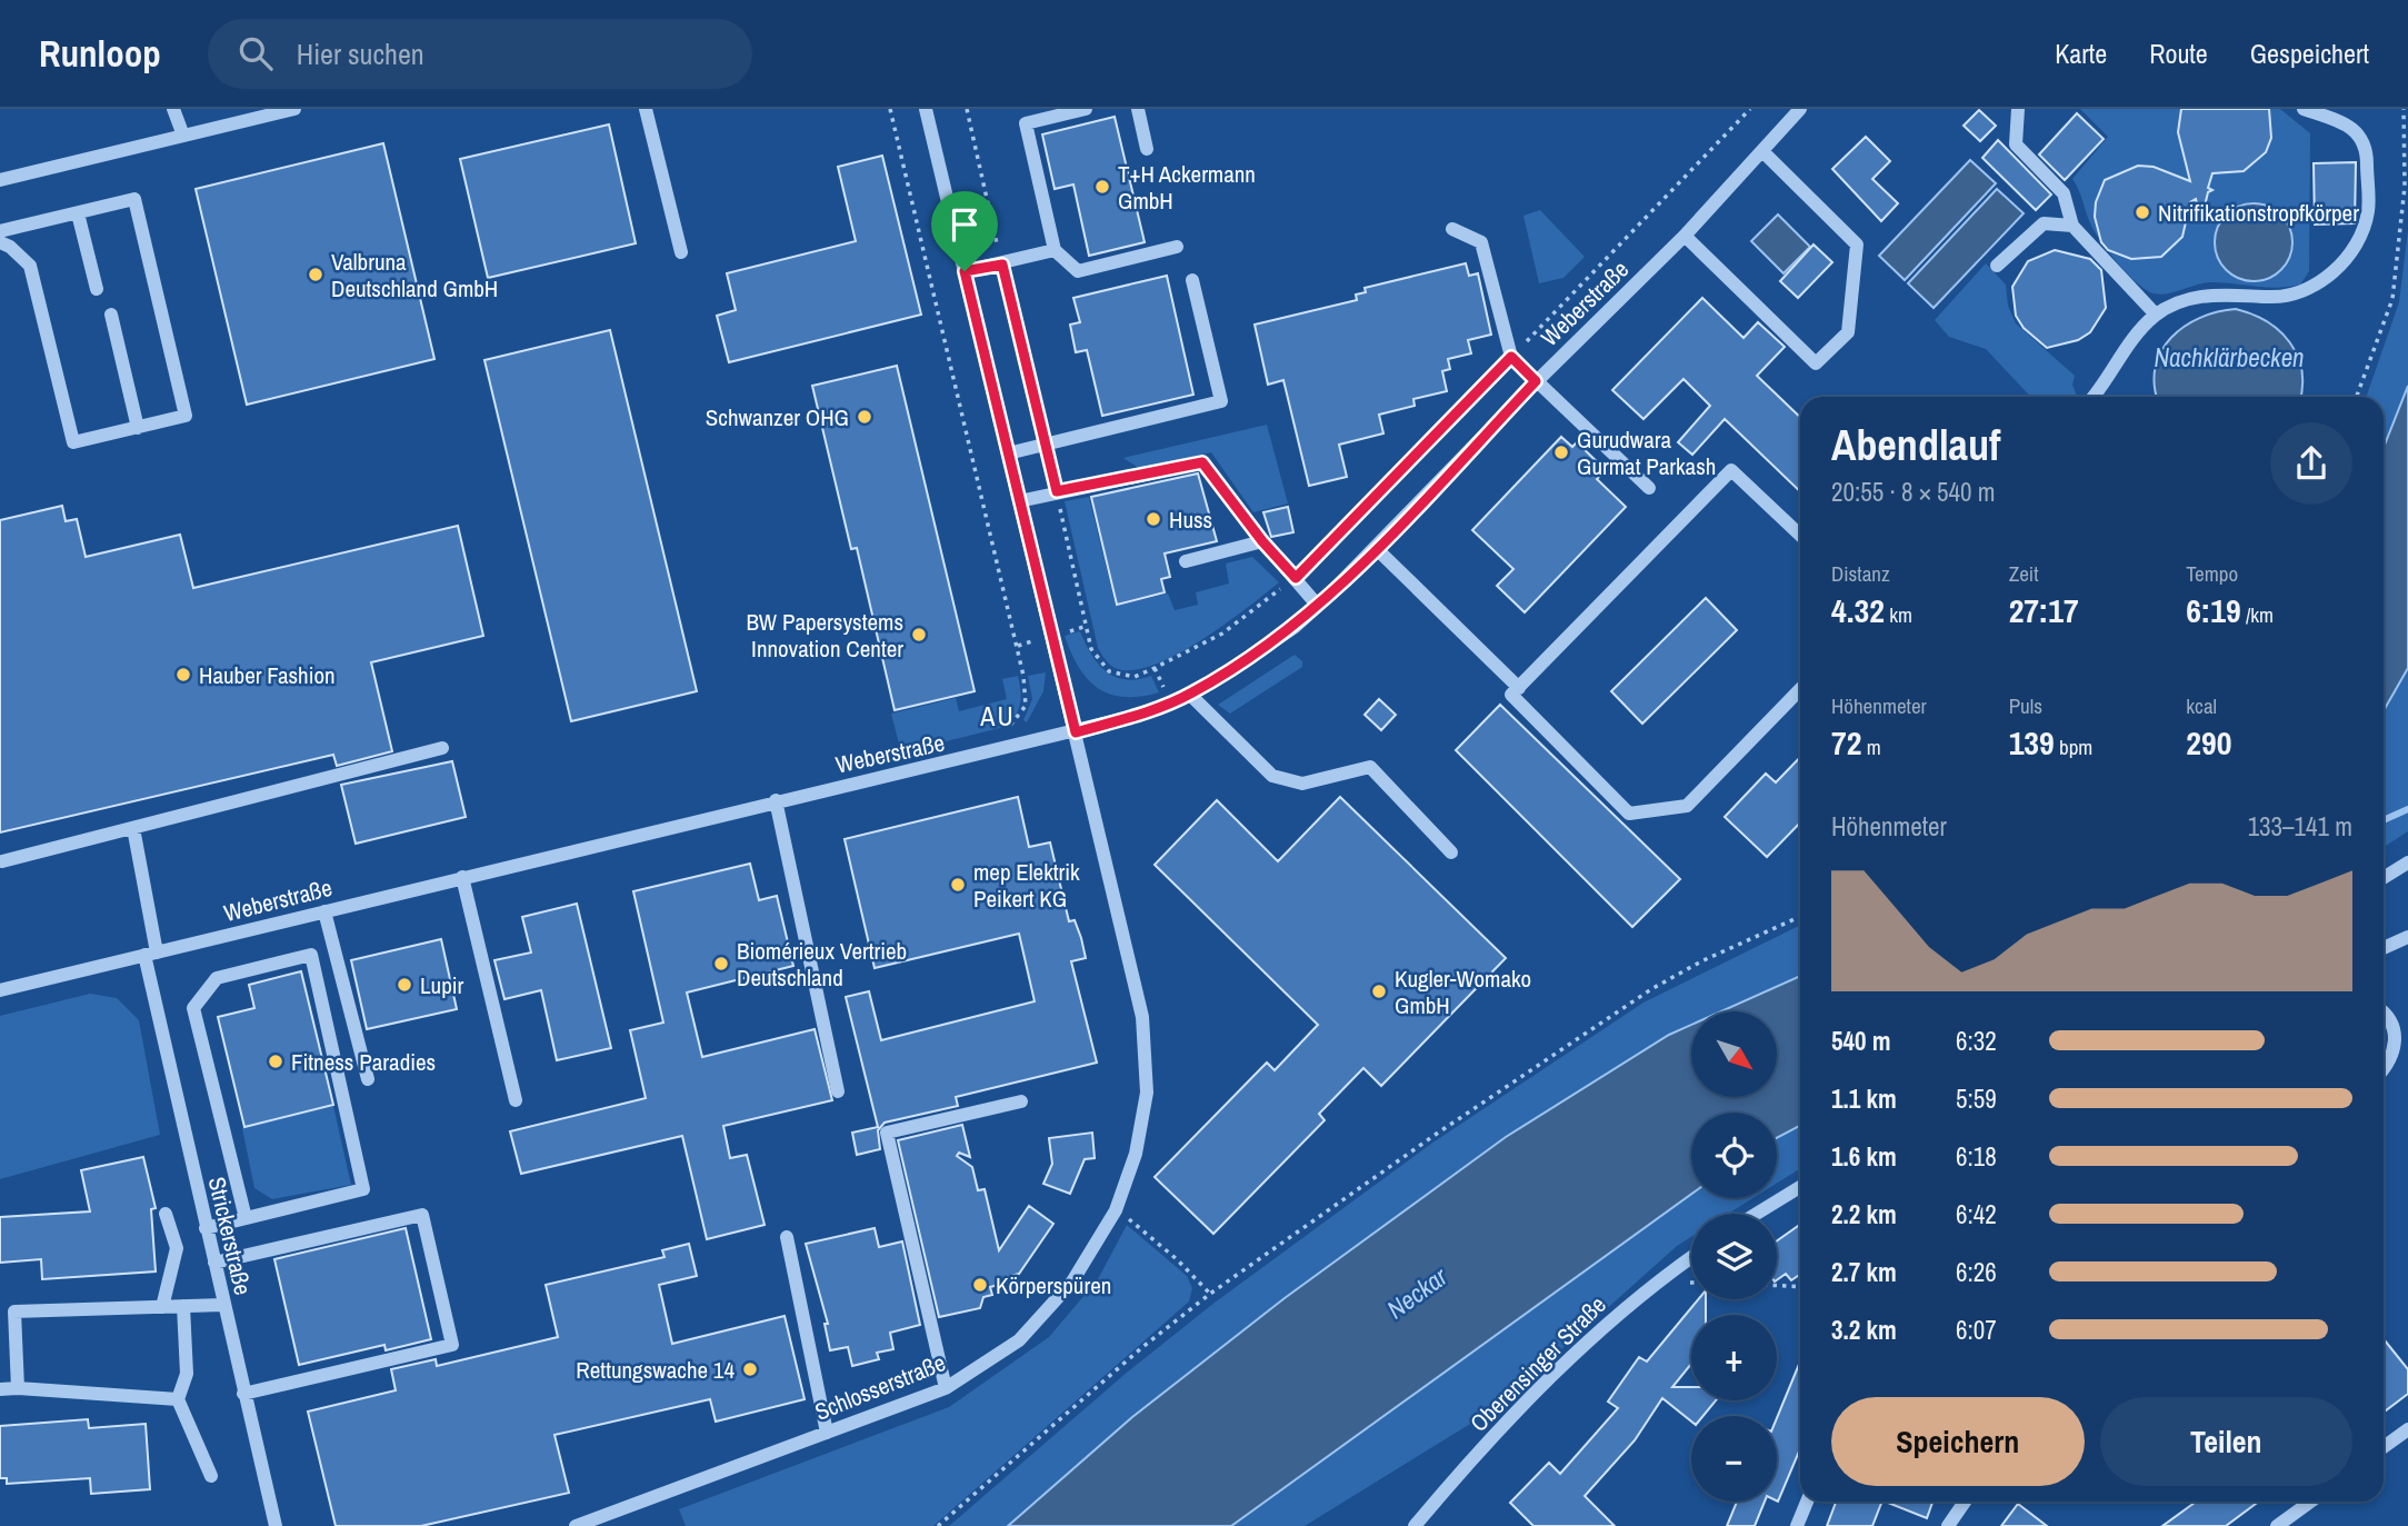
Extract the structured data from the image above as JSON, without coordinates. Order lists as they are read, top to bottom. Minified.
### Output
{"streets":{"street":["Weberstraße","Strickerstraße","Oberensinger Straße","Schlosserstraße"]},"crossings":[["Weberstraße","Strickerstraße"],["Weberstraße","Schlosserstraße"]],"districts":["AU"],"water":["Nachklärbecken","Neckar"],"places":["T+H Ackermann GmbH","Nitrifikationstropfkörper","Valbruna Deutschland GmbH","Schwanzer OHG","Gurudwara Gurmat Parkash","Huss","BW Papersystems Innovation Center","Hauber Fashion","mep Elektrik Peikert KG","Biomérieux Vertrieb Deutschland","Lupir","Kugler-Womako GmbH","Fitness Paradies","Körperspüren","Rettungswache 14"],"north":"bottom right","page":{"header":"Runloop","search":"Hier suchen","nav":["Karte","Route","Gespeichert"],"heading":["Abendlauf","20:55 · 8 × 540 m"],"stats":[["Distanz","4.32 km"],["Zeit","27:17"],["Tempo","6:19 /km"],["Höhenmeter","72 m"],["Puls","139 bpm"],["kcal","290"]],"chart":["Höhenmeter","133–141 m"],"map_buttons":["+","−"],"list":[{"name":"540 m","note":"6:32"},{"name":"1.1 km","note":"5:59"},{"name":"1.6 km","note":"6:18"},{"name":"2.2 km","note":"6:42"},{"name":"2.7 km","note":"6:26"},{"name":"3.2 km","note":"6:07"}],"buttons":["Speichern","Teilen"]}}
